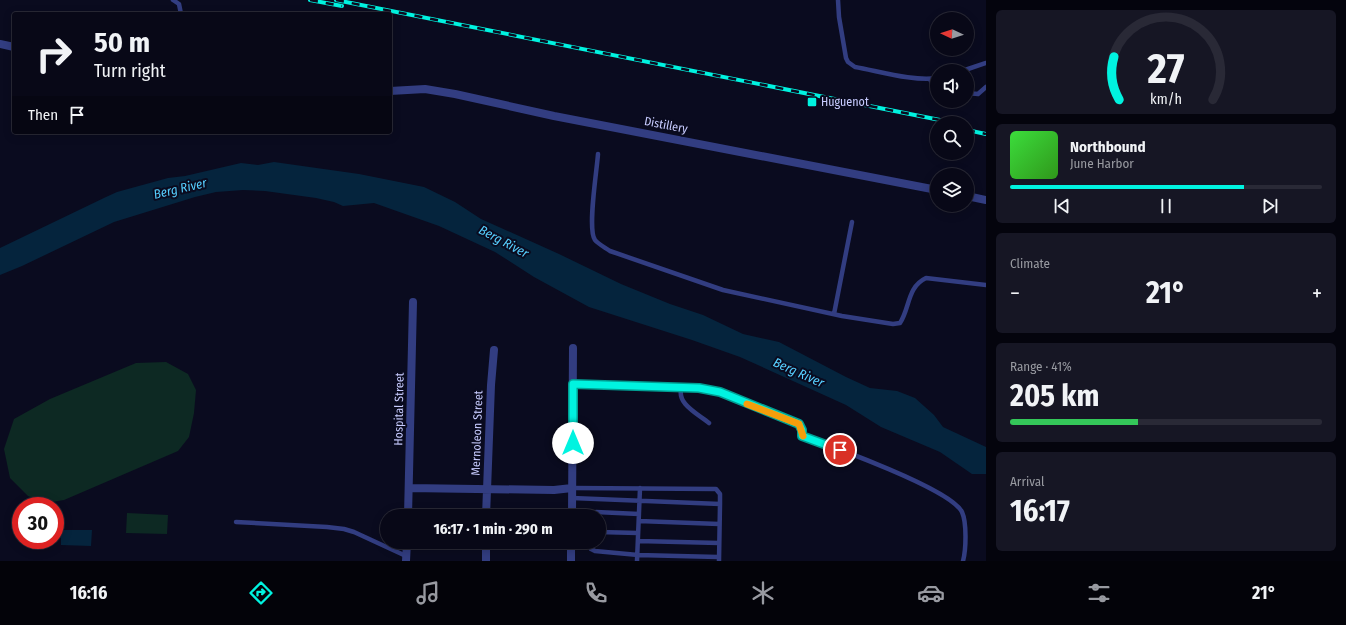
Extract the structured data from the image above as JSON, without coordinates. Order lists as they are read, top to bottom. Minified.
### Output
{"streets":{"street":["Distillery","Hospital Street","Mernoleon Street"]},"water":["Berg River"],"places":{"transit":["Huguenot"]},"north":"left","page":{"turn":["50 m","Turn right"],"then":"Then","song":["Northbound","June Harbor"],"tile":["Climate",["Range · 41%","205 km"],["Arrival","16:17"]],"heat":["−","21°","+"],"limit":"30","trip":"16:17 · 1 min · 290 m","tabs":["16:16","21°"],"gauge":["27","km/h"]}}
